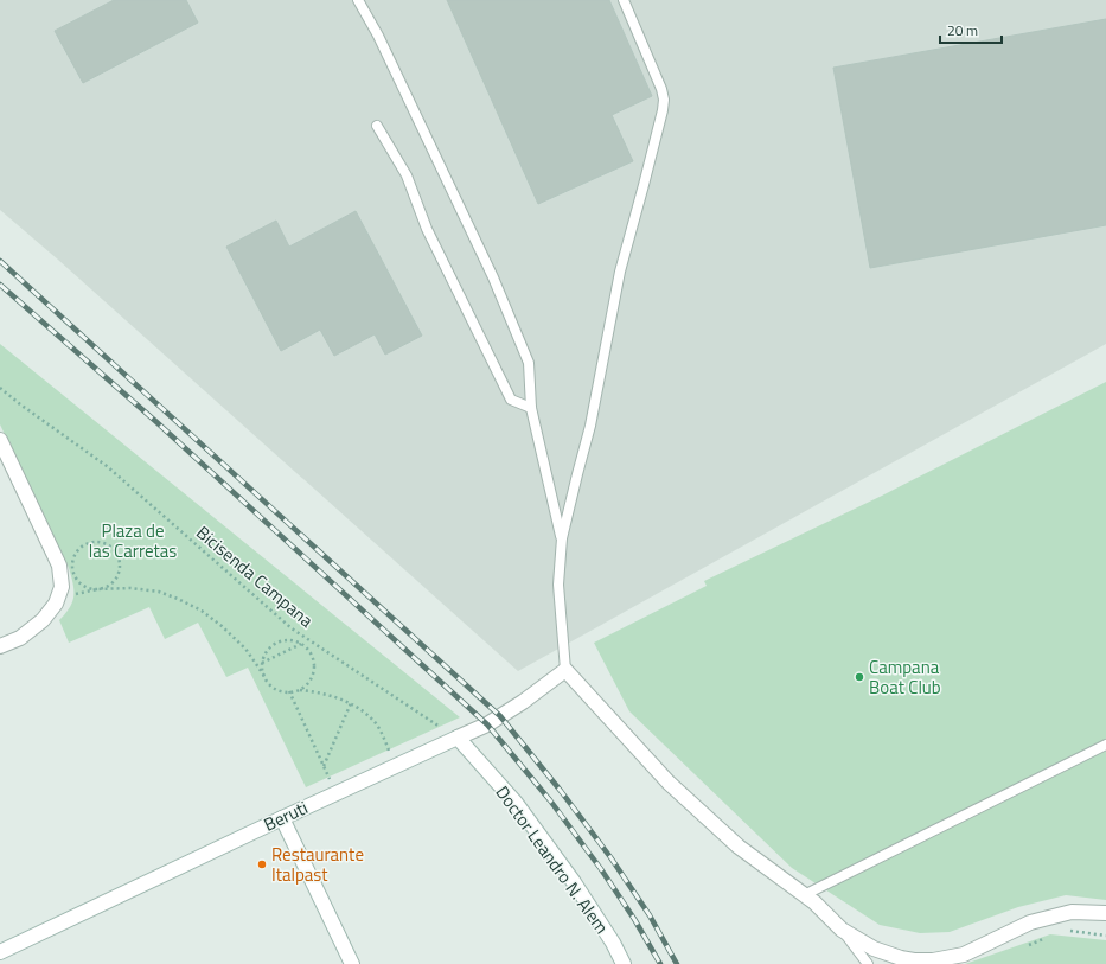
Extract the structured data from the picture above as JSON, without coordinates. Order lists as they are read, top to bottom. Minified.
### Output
{"streets":{"street":["Beruti","Doctor Leandro N. Alem"],"path":["Bicisenda Campana"]},"crossings":[["Bicisenda Campana","Beruti"],["Bicisenda Campana","Doctor Leandro N. Alem"],["Beruti","Doctor Leandro N. Alem"]],"parks":["Plaza de las Carretas"],"places":["Campana Boat Club","Restaurante Italpast"],"scale_bar":"20 m"}
